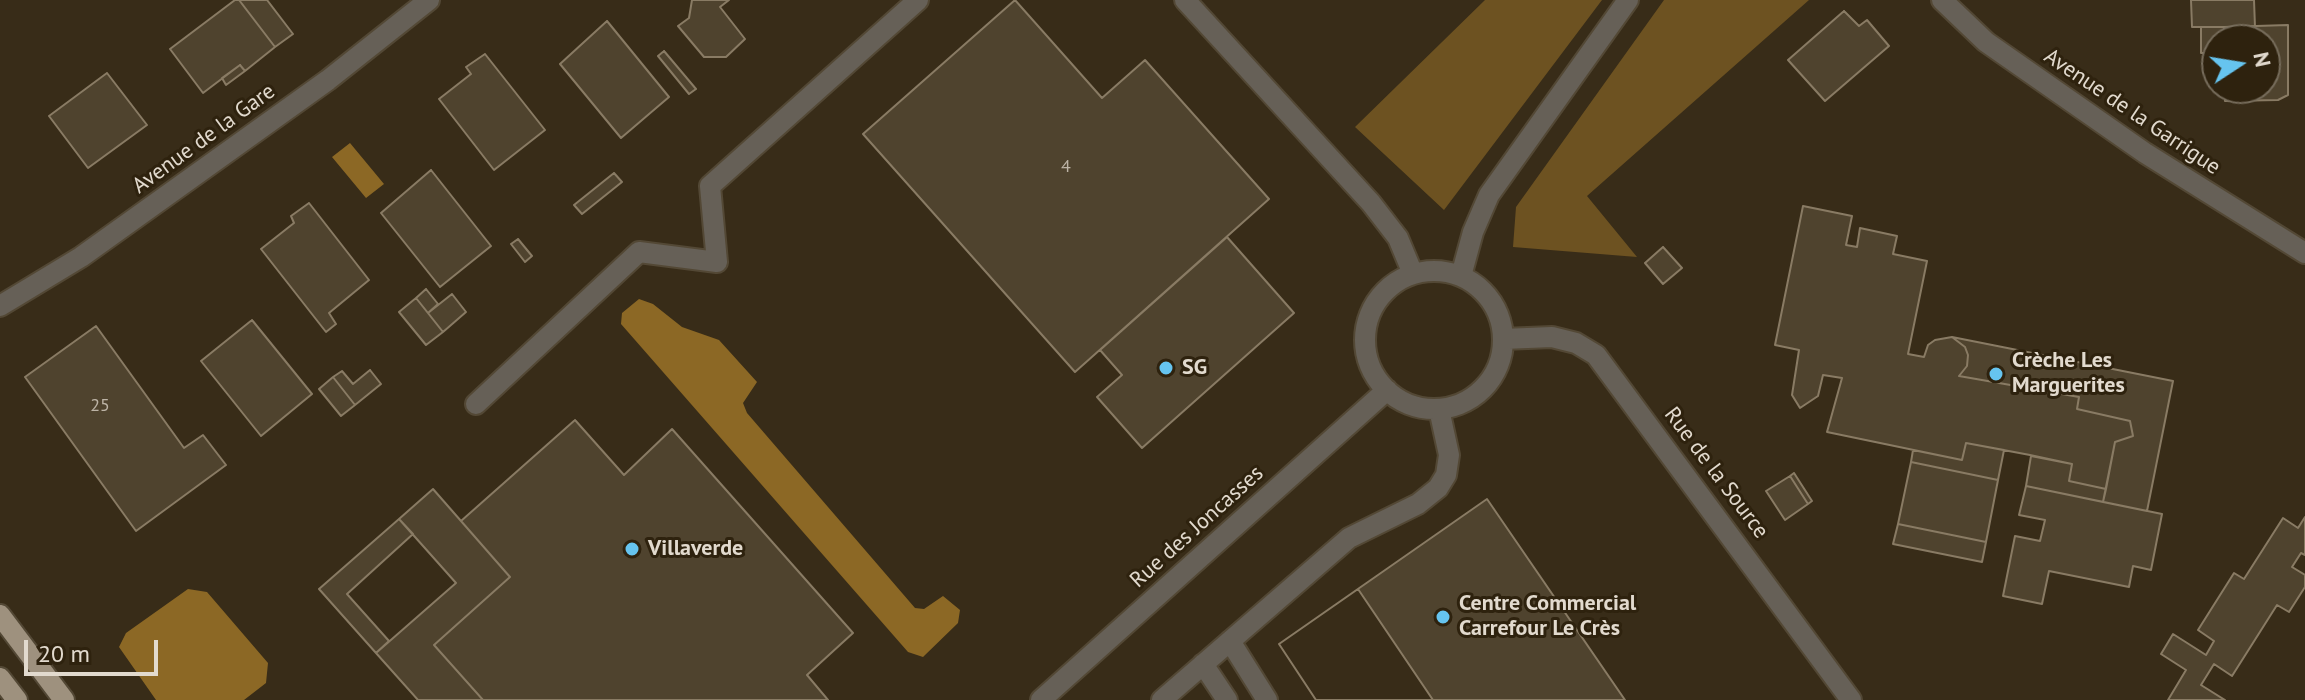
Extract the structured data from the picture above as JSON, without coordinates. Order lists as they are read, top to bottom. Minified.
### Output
{"streets":{"street":["Avenue de la Garrigue","Avenue de la Gare","Rue de la Source","Rue des Joncasses"]},"crossings":[["Rue de la Source","Rue des Joncasses"]],"places":["SG","Crèche Les Marguerites","Villaverde","Centre Commercial Carrefour Le Crès"],"house_numbers":["4","25"],"scale_bar":"20 m","north":"right"}
